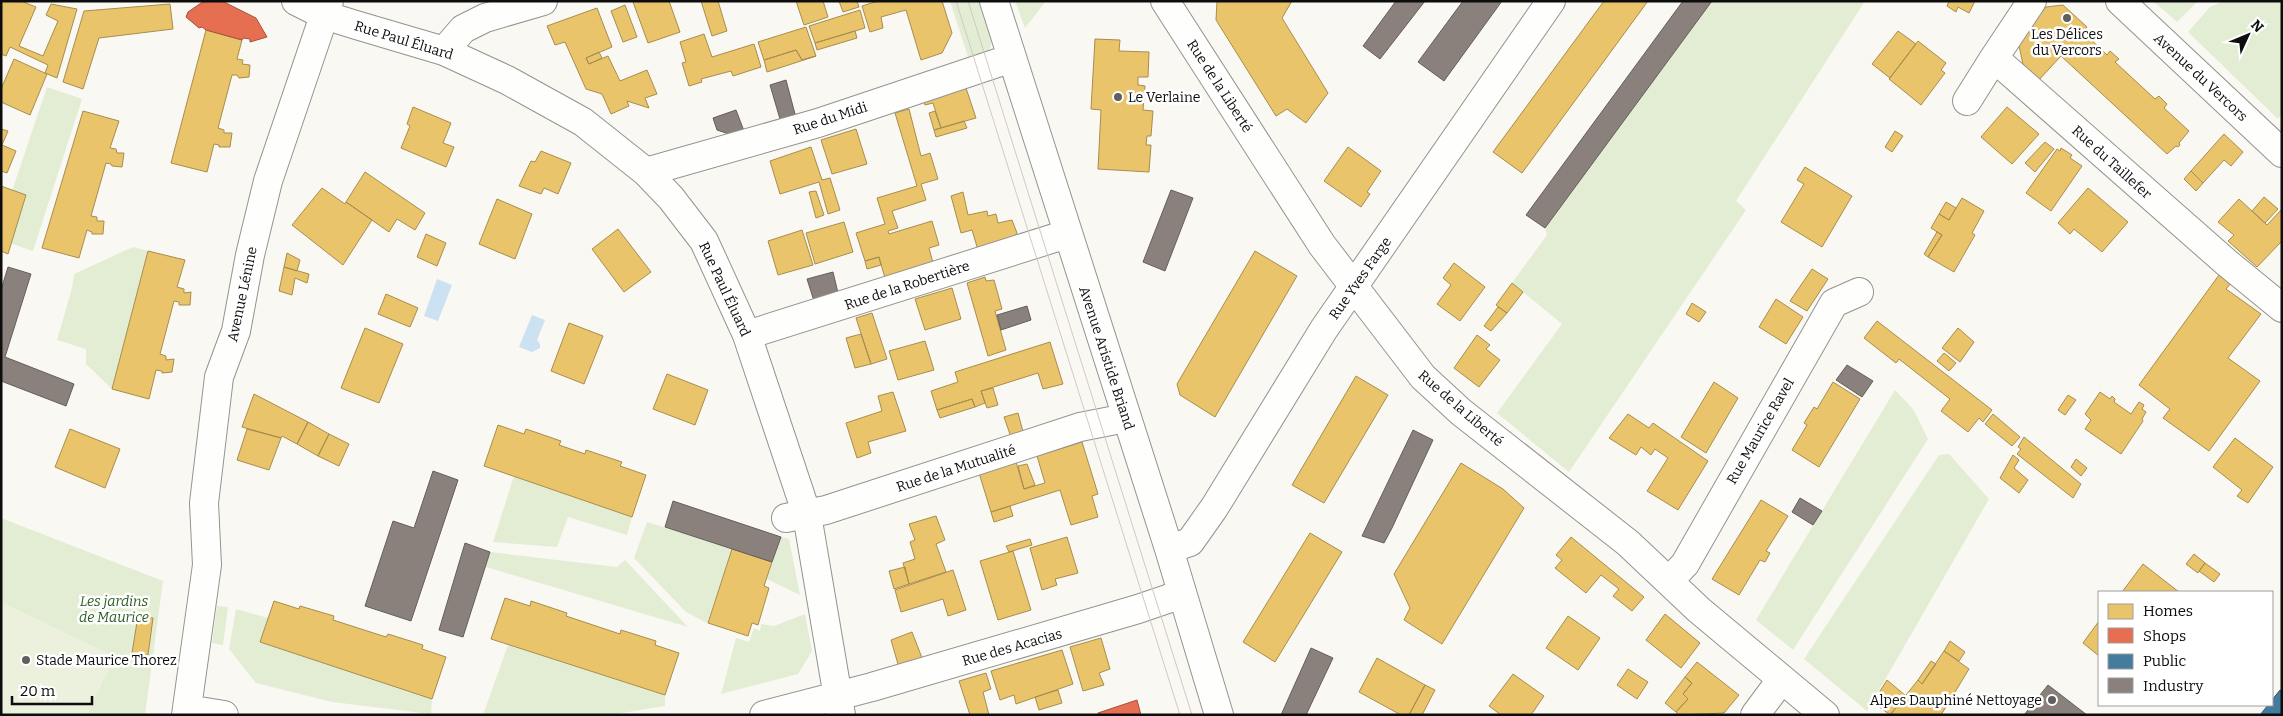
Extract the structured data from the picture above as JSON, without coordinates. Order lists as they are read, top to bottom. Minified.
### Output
{"streets":{"street":["Rue Paul Éluard","Avenue du Vercors","Rue de la Liberté","Rue du Midi","Rue du Taillefer","Rue Yves Farge","Rue de la Robertière","Avenue Lénine","Avenue Aristide Briand","Rue Maurice Ravel","Rue de la Mutualité","Rue des Acacias"]},"crossings":[["Rue Paul Éluard","Rue du Midi"],["Rue Paul Éluard","Rue de la Robertière"],["Rue Paul Éluard","Avenue Lénine"],["Rue Paul Éluard","Rue de la Mutualité"],["Rue Paul Éluard","Rue des Acacias"],["Rue de la Liberté","Rue Yves Farge"],["Rue de la Liberté","Rue Maurice Ravel"],["Rue du Midi","Avenue Aristide Briand"],["Rue Yves Farge","Avenue Aristide Briand"],["Rue de la Robertière","Avenue Aristide Briand"],["Avenue Aristide Briand","Rue de la Mutualité"],["Avenue Aristide Briand","Rue des Acacias"]],"parks":["Les jardins de Maurice"],"places":["Les Délices du Vercors","Le Verlaine","Stade Maurice Thorez","Alpes Dauphiné Nettoyage"],"legend":["Homes","Shops","Public","Industry"],"scale_bar":"20 m","north":"top right"}
